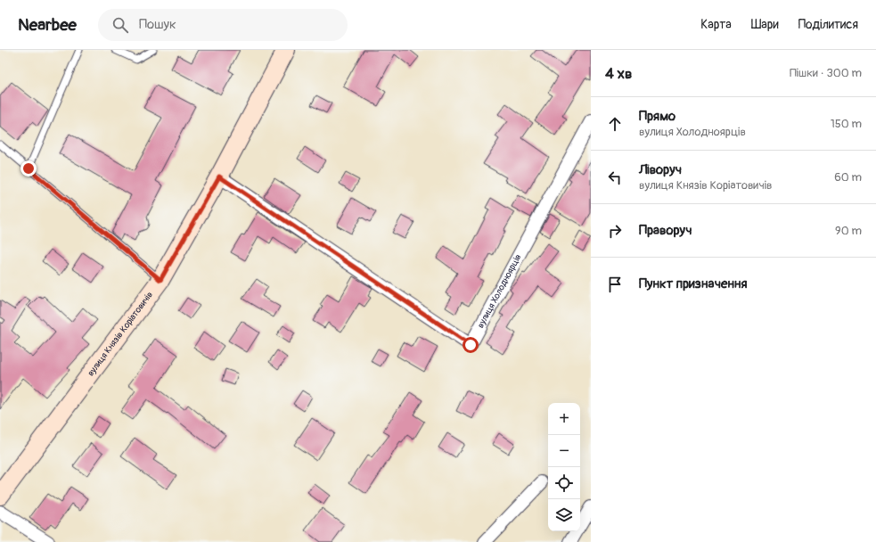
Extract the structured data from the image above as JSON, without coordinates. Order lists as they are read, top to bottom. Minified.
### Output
{"streets":{"main road":["вулиця Князів Коріатовичів"],"street":["вулиця Холодноярців"]},"crossings":[["вулиця Холодноярців","вулиця Князів Коріатовичів"]],"page":{"header":"Nearbee","search":"Пошук","nav":["Карта","Шари","Поділитися"],"heading":["4 хв","Пішки · 300 m"],"list":[["Прямо","вулиця Холодноярців","150 m"],["Ліворуч","вулиця Князів Коріатовичів","60 m"],["Праворуч","90 m"],"Пункт призначення"],"map_buttons":["+","−"]}}
